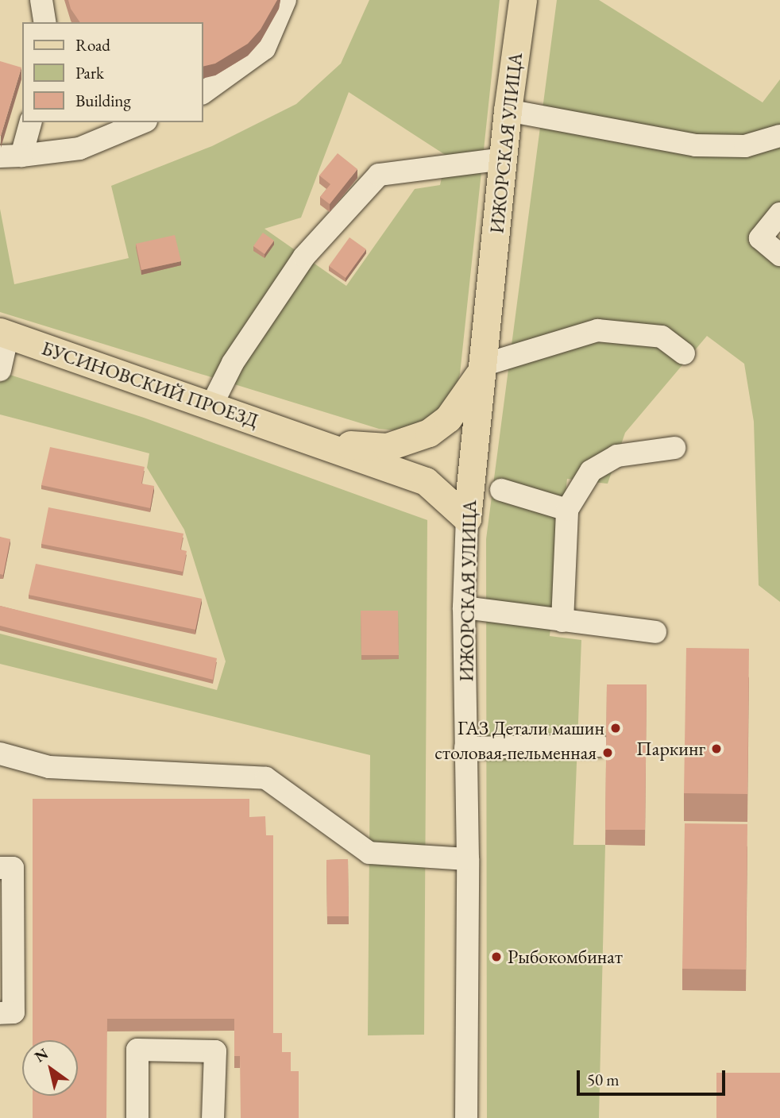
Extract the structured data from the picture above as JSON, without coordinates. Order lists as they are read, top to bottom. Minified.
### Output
{"streets":{"main road":["ИЖОРСКАЯ УЛИЦА","БУСИНОВСКИЙ ПРОЕЗД"]},"places":["ГАЗ Детали машин","Паркинг","столовая-пельменная","Рыбокомбинат"],"legend":["Road","Park","Building"],"scale_bar":"50 m","north":"top left"}
